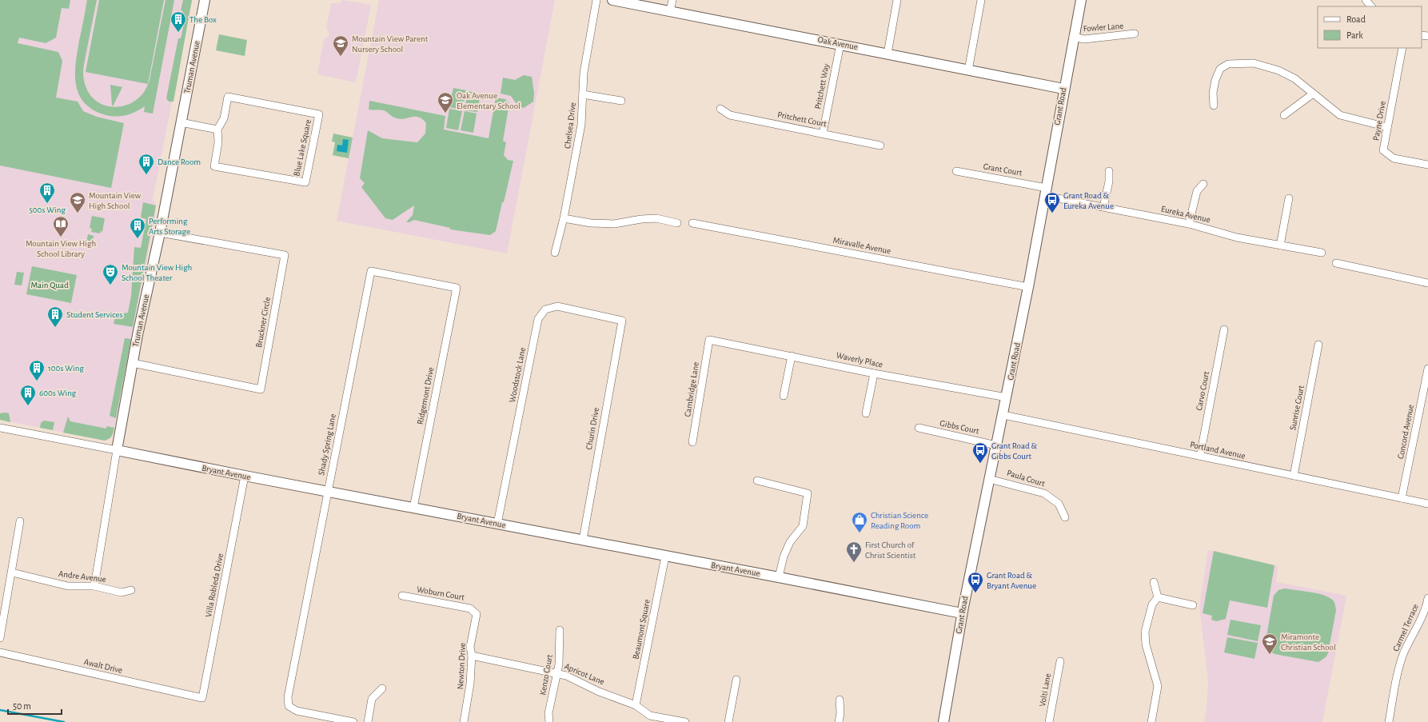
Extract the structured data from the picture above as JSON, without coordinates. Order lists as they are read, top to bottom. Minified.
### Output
{"streets":{"street":["Fowler Lane","Oak Avenue","Truman Avenue","Pritchett Way","Grant Road","Pritchett Court","Payne Drive","Chelsea Drive","Blue Lake Square","Grant Court","Eureka Avenue","Miravalle Avenue","Bruckner Circle","Waverly Place","Woodstock Lane","Cambridge Lane","Carvo Court","Ridgemont Drive","Sunrise Court","Gibbs Court","Churin Drive","Concord Avenue","Shady Spring Lane","Portland Avenue","Bryant Avenue","Paula Court","Andre Avenue","Villa Robleda Drive","Woburn Court","Carmel Terrace","Beaumont Square","Awalt Drive","Newton Drive","Apricot Lane","Kenzo Court","Volti Lane"]},"crossings":[["Fowler Lane","Grant Road"],["Oak Avenue","Pritchett Way"],["Oak Avenue","Grant Road"],["Truman Avenue","Bruckner Circle"],["Truman Avenue","Bryant Avenue"],["Truman Avenue","Andre Avenue"],["Pritchett Way","Pritchett Court"],["Grant Road","Grant Court"],["Grant Road","Eureka Avenue"],["Grant Road","Miravalle Avenue"],["Grant Road","Waverly Place"],["Grant Road","Gibbs Court"],["Grant Road","Portland Avenue"],["Grant Road","Bryant Avenue"],["Grant Road","Paula Court"],["Grant Court","Eureka Avenue"],["Waverly Place","Cambridge Lane"],["Woodstock Lane","Churin Drive"],["Woodstock Lane","Bryant Avenue"],["Carvo Court","Portland Avenue"],["Ridgemont Drive","Shady Spring Lane"],["Ridgemont Drive","Bryant Avenue"],["Sunrise Court","Portland Avenue"],["Churin Drive","Bryant Avenue"],["Concord Avenue","Portland Avenue"],["Shady Spring Lane","Bryant Avenue"],["Bryant Avenue","Villa Robleda Drive"],["Bryant Avenue","Beaumont Square"],["Villa Robleda Drive","Awalt Drive"],["Woburn Court","Newton Drive"],["Beaumont Square","Apricot Lane"],["Newton Drive","Apricot Lane"],["Apricot Lane","Kenzo Court"]],"parks":["Main Quad"],"places":{"building":["The Box","Dance Room","500s Wing","Performing Arts Storage","Student Services","100s Wing","600s Wing"],"school or university":["Mountain View Parent Nursery School","Oak Avenue Elementary School","Mountain View High School","Miramonte Christian School"],"bus stop":["Grant Road & Eureka Avenue","Grant Road & Gibbs Court","Grant Road & Bryant Avenue"],"library":["Mountain View High School Library"],"theatre":["Mountain View High School Theater"],"shop":["Christian Science Reading Room"],"church":["First Church of Christ Scientist"]},"legend":["Road","Park"],"scale_bar":"50 m"}
